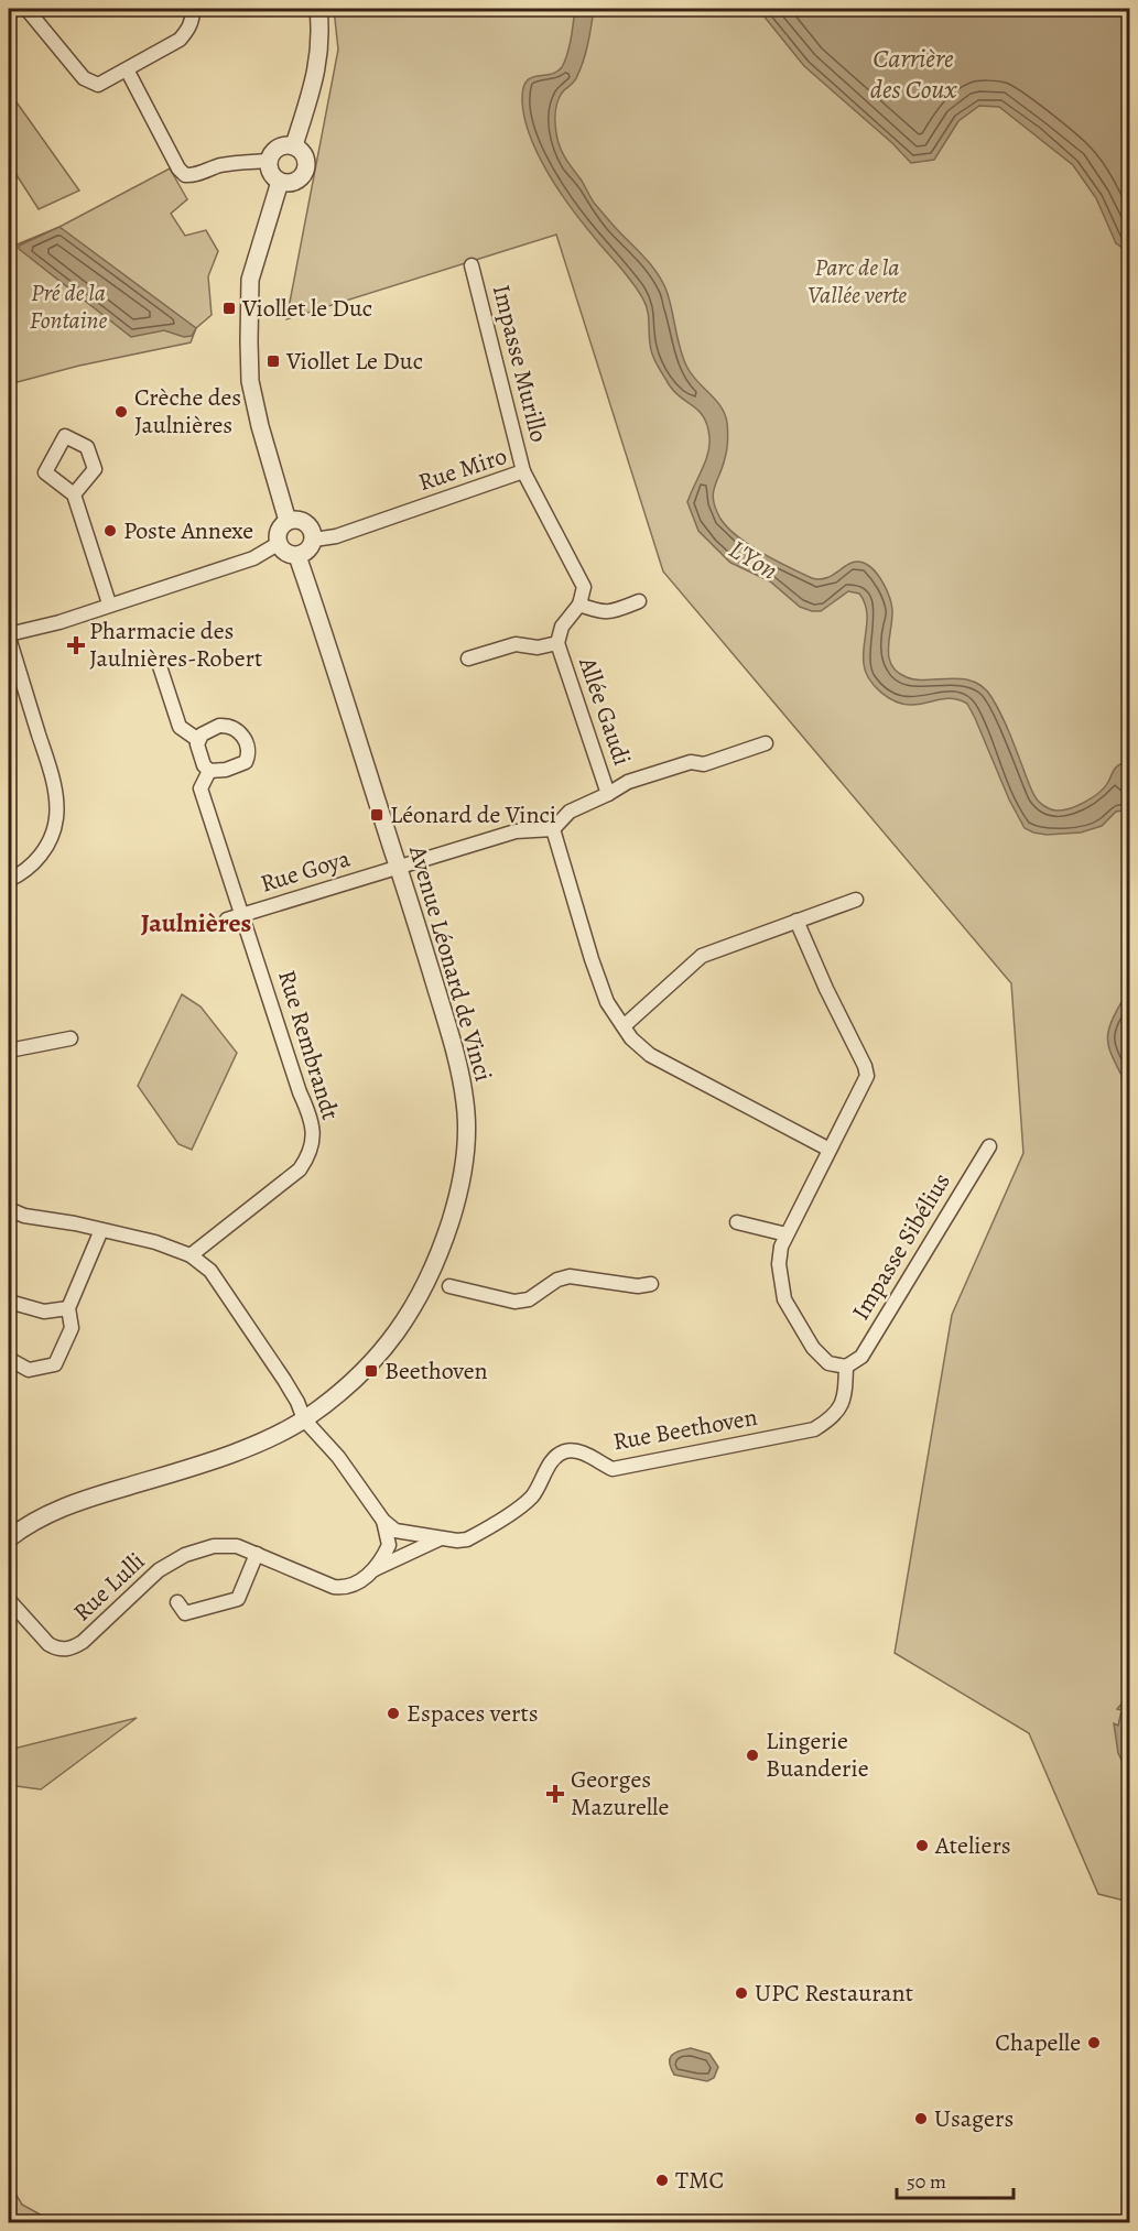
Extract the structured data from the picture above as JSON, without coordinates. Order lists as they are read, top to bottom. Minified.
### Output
{"streets":{"street":["Impasse Murillo","Rue Miro","Allée Gaudi","Rue Goya","Avenue Léonard de Vinci","Rue Rembrandt","Impasse Sibélius","Rue Beethoven","Rue Lulli"]},"crossings":[["Impasse Murillo","Rue Miro"],["Rue Miro","Avenue Léonard de Vinci"],["Rue Goya","Avenue Léonard de Vinci"],["Rue Goya","Rue Rembrandt"],["Impasse Sibélius","Rue Beethoven"]],"districts":["Jaulnières"],"water":["Carrière des Coux","L'Yon"],"parks":["Parc de la Vallée verte","Pré de la Fontaine"],"places":{"transit":["Viollet le Duc","Viollet Le Duc","Léonard de Vinci","Beethoven"],"other":["Crèche des Jaulnières","Poste Annexe","Espaces verts","Lingerie Buanderie","Ateliers","UPC Restaurant","Chapelle","Usagers","TMC"],"health":["Pharmacie des Jaulnières-Robert","Georges Mazurelle"]},"scale_bar":"50 m"}
